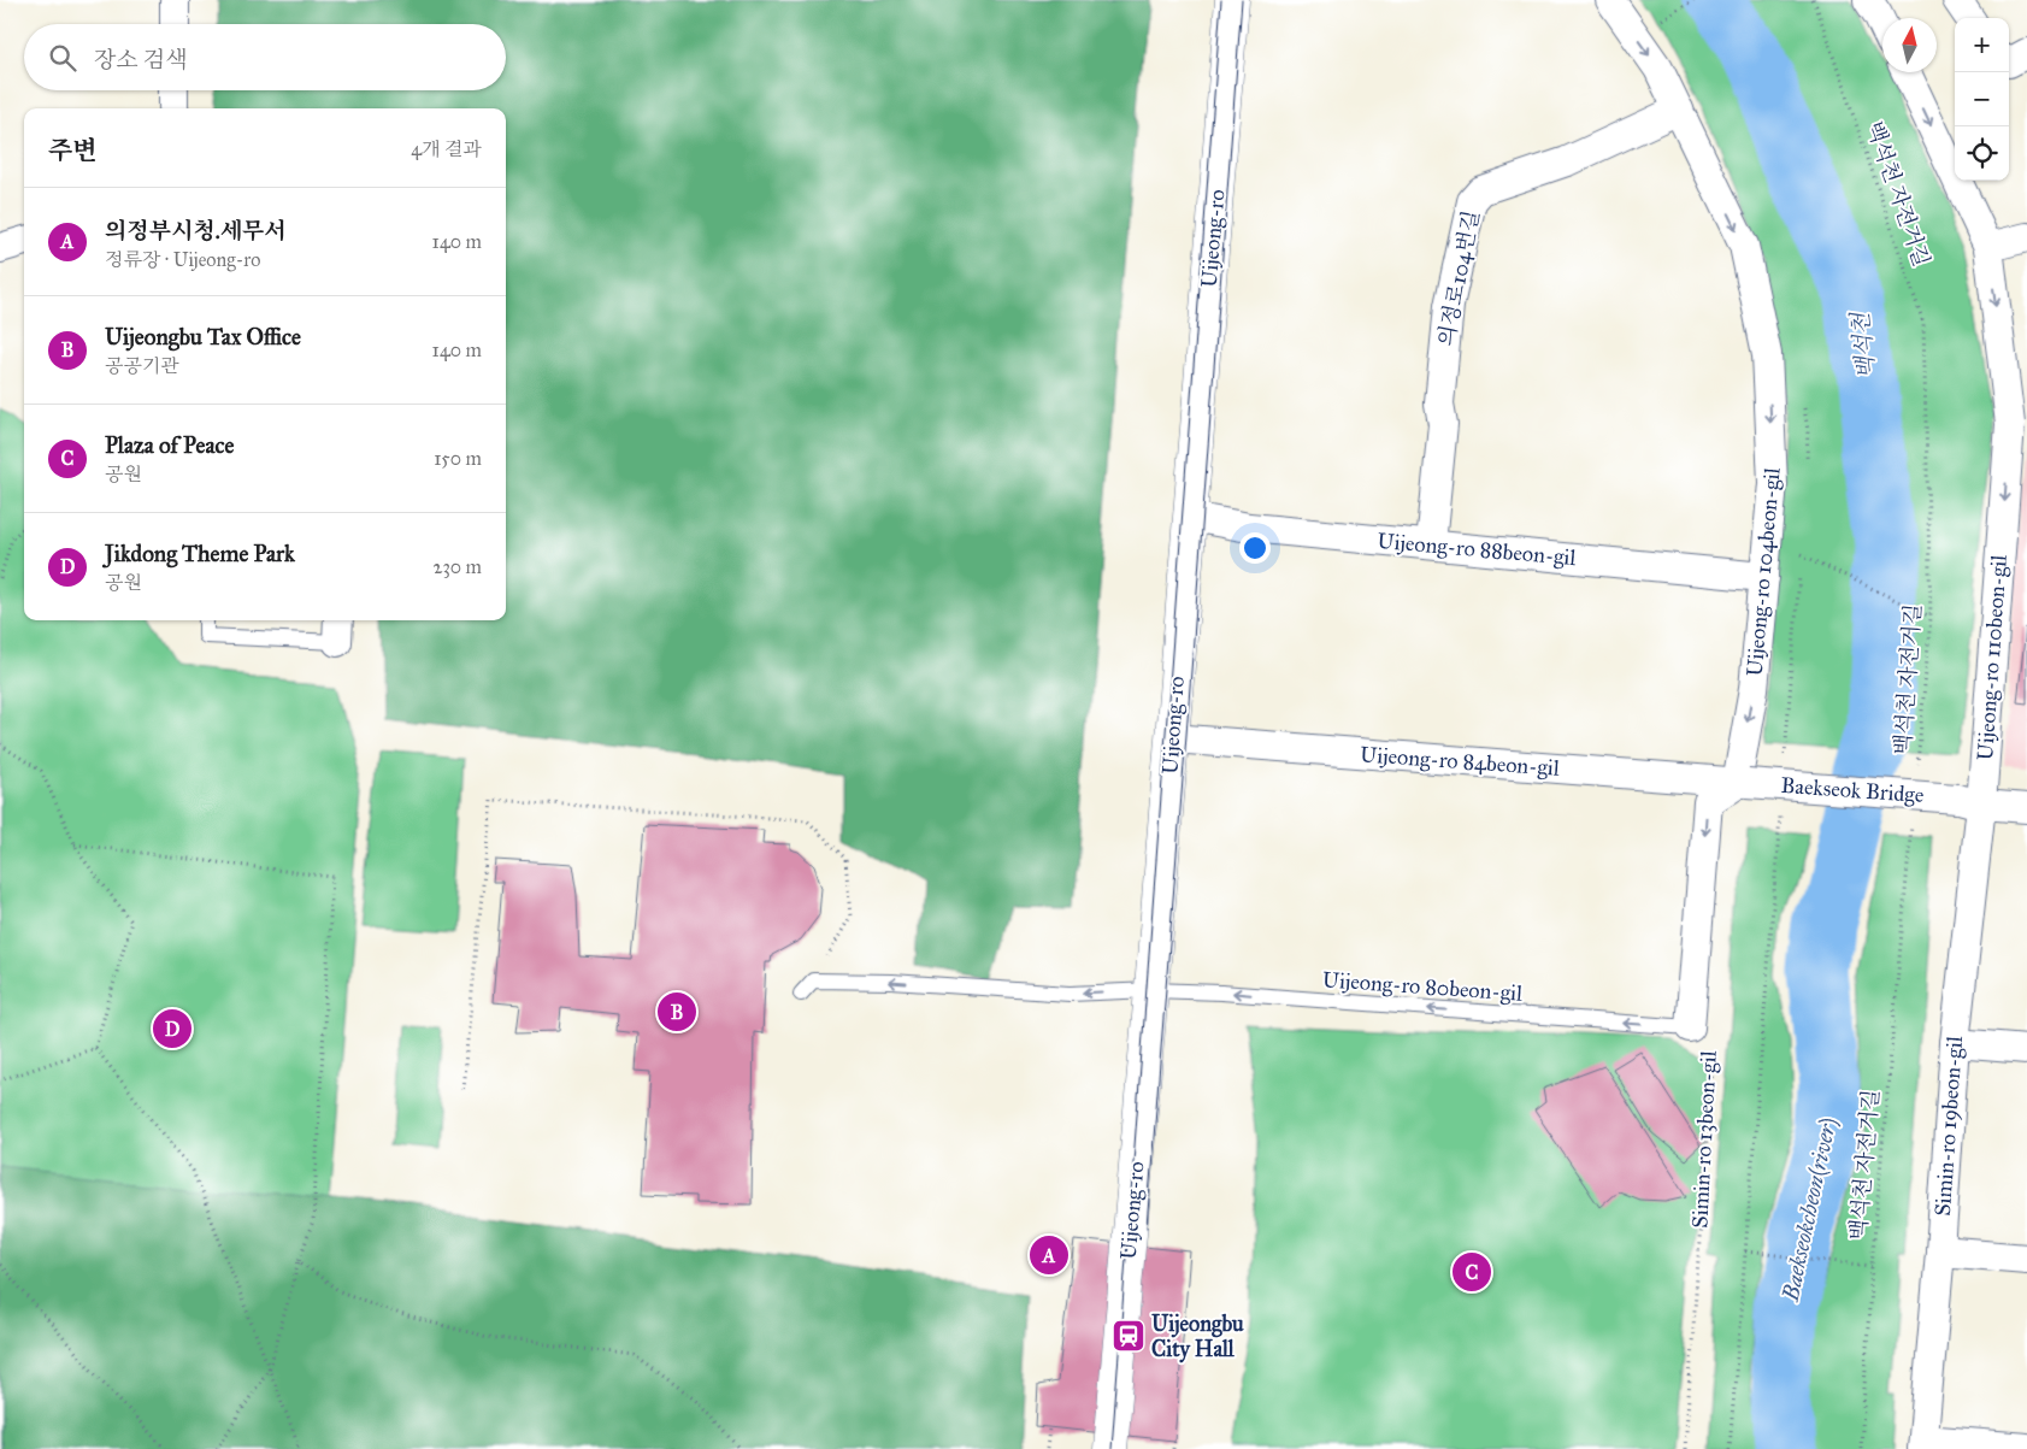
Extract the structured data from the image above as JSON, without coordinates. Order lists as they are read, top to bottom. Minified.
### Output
{"streets":{"street":["Uijeong-ro","의정로104번길","Uijeong-ro 88beon-gil","Uijeong-ro 104beon-gil","Uijeong-ro 110beon-gil","Uijeong-ro 84beon-gil","Baekseok Bridge","Simin-ro 19beon-gil","Simin-ro 13beon-gil"],"lane":["Uijeong-ro 80beon-gil"],"path":["백석천 자전거길"]},"crossings":[["Uijeong-ro","Uijeong-ro 88beon-gil"],["Uijeong-ro","Uijeong-ro 84beon-gil"],["Uijeong-ro","Uijeong-ro 80beon-gil"],["의정로104번길","Uijeong-ro 88beon-gil"],["의정로104번길","Uijeong-ro 104beon-gil"],["Uijeong-ro 88beon-gil","Uijeong-ro 104beon-gil"],["Uijeong-ro 104beon-gil","Uijeong-ro 84beon-gil"],["Uijeong-ro 104beon-gil","Baekseok Bridge"],["Uijeong-ro 104beon-gil","Simin-ro 13beon-gil"],["Uijeong-ro 110beon-gil","Baekseok Bridge"],["Uijeong-ro 110beon-gil","Simin-ro 19beon-gil"],["Uijeong-ro 84beon-gil","Baekseok Bridge"],["Uijeong-ro 84beon-gil","Simin-ro 13beon-gil"],["Baekseok Bridge","Simin-ro 19beon-gil"],["Baekseok Bridge","Simin-ro 13beon-gil"],["Uijeong-ro 80beon-gil","Simin-ro 13beon-gil"]],"one_way":["Uijeong-ro 104beon-gil","Uijeong-ro 110beon-gil","Uijeong-ro 80beon-gil","Simin-ro 13beon-gil"],"water":["백석천","Baekseokcheon(river)"],"places":{"station":["Uijeongbu City Hall"]},"north":"top","page":{"map_buttons":["+","−"],"search":"장소 검색","heading":["주변","4개 결과"],"list":[{"mark":"A","name":"의정부시청.세무서","note":"정류장 · Uijeong-ro","value":"140 m"},{"mark":"B","name":"Uijeongbu Tax Office","note":"공공기관","value":"140 m"},{"mark":"C","name":"Plaza of Peace","note":"공원","value":"150 m"},{"mark":"D","name":"Jikdong Theme Park","note":"공원","value":"230 m"}],"pins":["B","D","A","C"]}}
